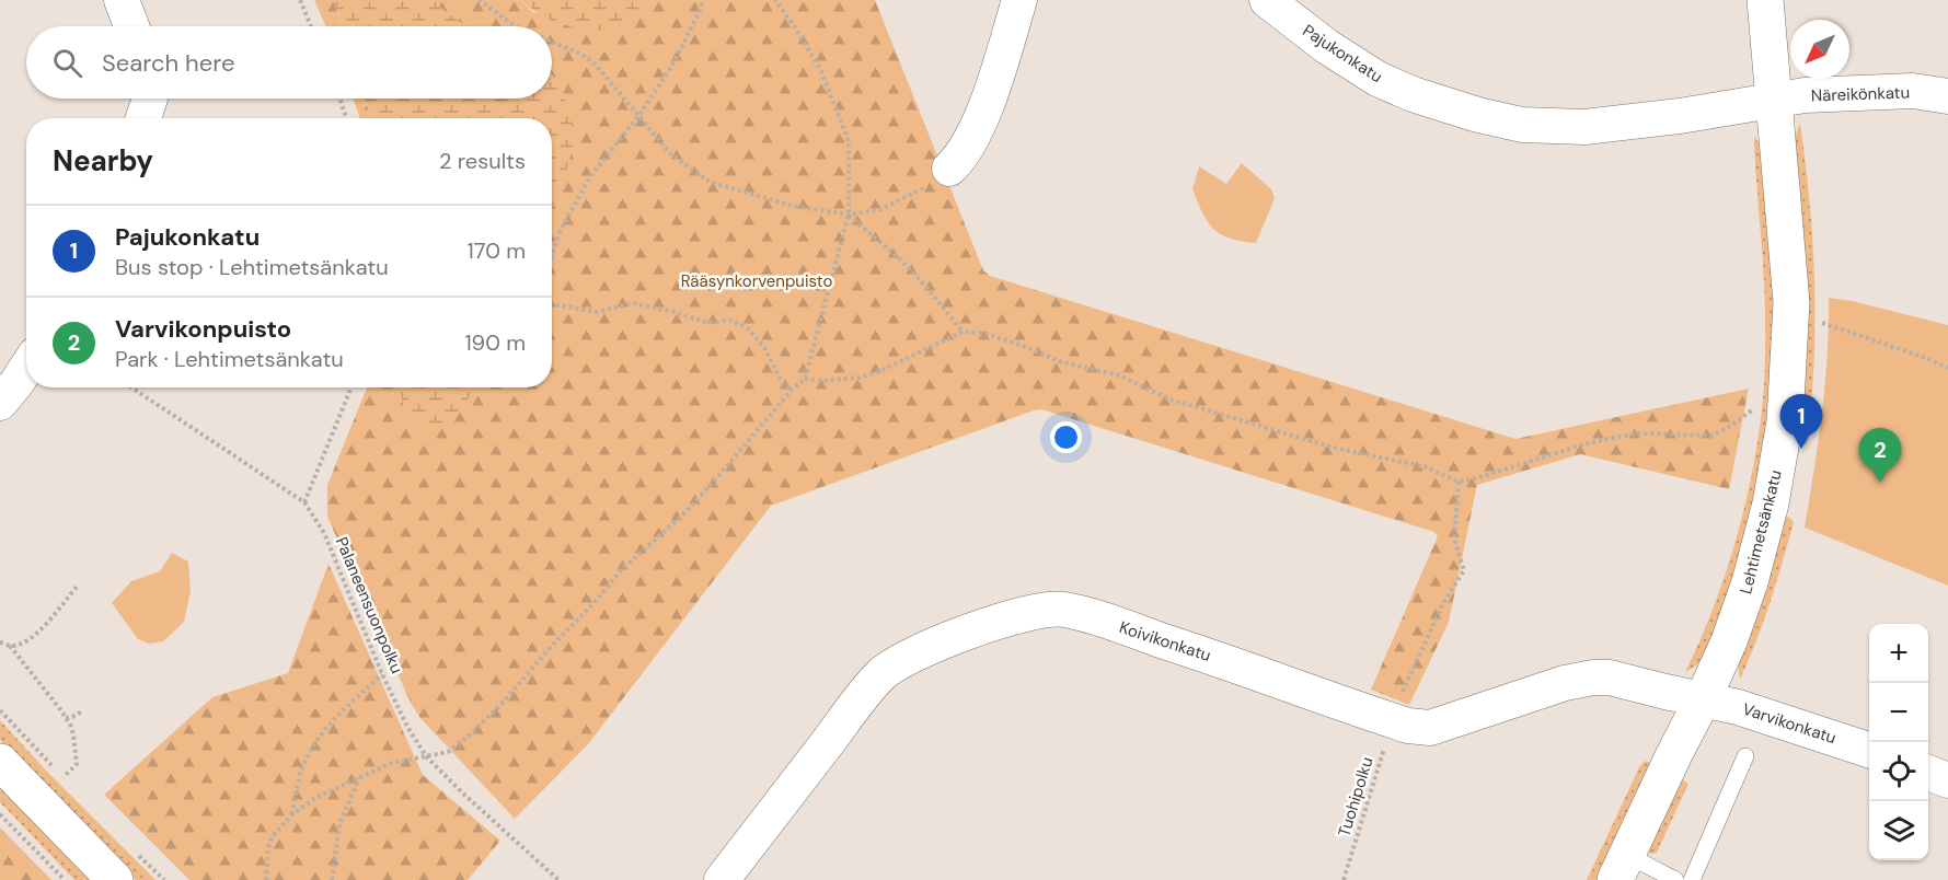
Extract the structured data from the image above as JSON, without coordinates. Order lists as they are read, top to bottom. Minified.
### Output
{"streets":{"street":["Pajukonkatu","Näreikönkatu","Lehtimetsänkatu","Koivikonkatu","Varvikonkatu"],"path":["Palaneensuonpolku","Tuohipolku"]},"crossings":[["Pajukonkatu","Näreikönkatu"],["Pajukonkatu","Lehtimetsänkatu"],["Näreikönkatu","Lehtimetsänkatu"],["Lehtimetsänkatu","Koivikonkatu"],["Lehtimetsänkatu","Varvikonkatu"],["Koivikonkatu","Varvikonkatu"],["Koivikonkatu","Tuohipolku"]],"parks":["Rääsynkorvenpuisto"],"north":"bottom left","page":{"search":"Search here","heading":["Nearby","2 results"],"list":[{"mark":"1","name":"Pajukonkatu","note":"Bus stop · Lehtimetsänkatu","value":"170 m"},{"mark":"2","name":"Varvikonpuisto","note":"Park · Lehtimetsänkatu","value":"190 m"}],"pins":["1","2"],"map_buttons":["+","−"]}}
